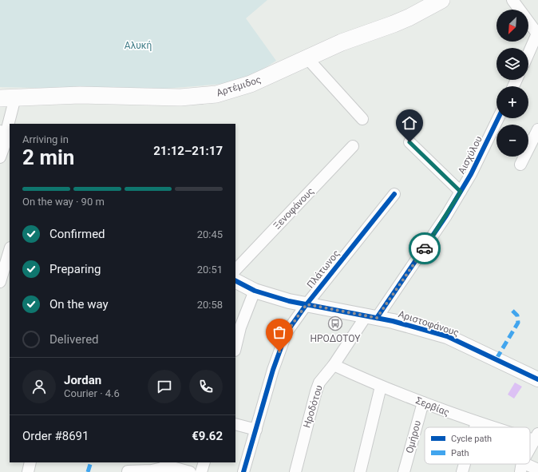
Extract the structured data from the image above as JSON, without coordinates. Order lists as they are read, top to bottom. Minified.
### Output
{"streets":{"main road":["Αρτέμιδος"],"street":["Αισχύλου","Ξενοφάνους","Πλάτωνος","Αριστοφάνους","Ηροδότου","Σερβίας","Ομήρου"]},"crossings":[["Αισχύλου","Αριστοφάνους"],["Αισχύλου","Ηροδότου"],["Πλάτωνος","Αριστοφάνους"],["Αριστοφάνους","Ηροδότου"],["Ηροδότου","Σερβίας"],["Σερβίας","Ομήρου"]],"parks":["Αλυκή"],"places":{"bus stop":["ΗΡΟΔΟΤΟΥ"]},"legend":["Cycle path","Path"],"north":"bottom left","page":{"map_buttons":["+","−"],"heading":["2 min","Arriving in","21:12–21:17"],"panel":["Jordan","Courier · 4.6","Order #8691","€9.62"],"bar":"On the way · 90 m","list":[["Confirmed","20:45"],["Preparing","20:51"],["On the way","20:58"],"Delivered"]}}
